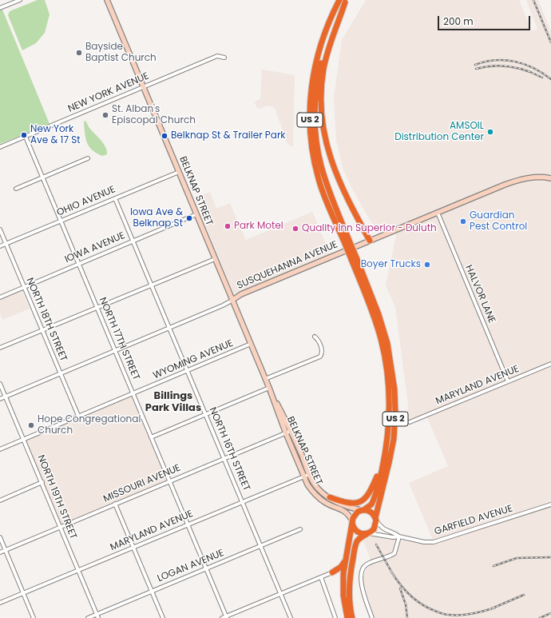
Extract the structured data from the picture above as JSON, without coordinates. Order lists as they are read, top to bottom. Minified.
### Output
{"streets":{"highway":["US 2"],"street":["NEW YORK AVENUE","BELKNAP STREET","OHIO AVENUE","IOWA AVENUE","SUSQUEHANNA AVENUE","HALVOR LANE","NORTH 18TH STREET","NORTH 17TH STREET","WYOMING AVENUE","MARYLAND AVENUE","NORTH 16TH STREET","MISSOURI AVENUE","NORTH 19TH STREET","GARFIELD AVENUE","LOGAN AVENUE"]},"crossings":[["NEW YORK AVENUE","BELKNAP STREET"],["NEW YORK AVENUE","NORTH 17TH STREET"],["US 2","BELKNAP STREET"],["US 2","GARFIELD AVENUE"],["BELKNAP STREET","OHIO AVENUE"],["BELKNAP STREET","IOWA AVENUE"],["BELKNAP STREET","SUSQUEHANNA AVENUE"],["BELKNAP STREET","WYOMING AVENUE"],["BELKNAP STREET","MARYLAND AVENUE"],["BELKNAP STREET","MISSOURI AVENUE"],["BELKNAP STREET","GARFIELD AVENUE"],["OHIO AVENUE","NORTH 18TH STREET"],["OHIO AVENUE","NORTH 17TH STREET"],["OHIO AVENUE","NORTH 16TH STREET"],["IOWA AVENUE","NORTH 18TH STREET"],["IOWA AVENUE","NORTH 17TH STREET"],["IOWA AVENUE","NORTH 16TH STREET"],["SUSQUEHANNA AVENUE","HALVOR LANE"],["SUSQUEHANNA AVENUE","NORTH 18TH STREET"],["SUSQUEHANNA AVENUE","NORTH 17TH STREET"],["SUSQUEHANNA AVENUE","NORTH 16TH STREET"],["SUSQUEHANNA AVENUE","NORTH 19TH STREET"],["HALVOR LANE","MARYLAND AVENUE"],["NORTH 18TH STREET","WYOMING AVENUE"],["NORTH 17TH STREET","WYOMING AVENUE"],["NORTH 17TH STREET","MARYLAND AVENUE"],["NORTH 17TH STREET","MISSOURI AVENUE"],["NORTH 17TH STREET","LOGAN AVENUE"],["WYOMING AVENUE","NORTH 16TH STREET"],["WYOMING AVENUE","NORTH 19TH STREET"],["MARYLAND AVENUE","NORTH 16TH STREET"],["MARYLAND AVENUE","NORTH 19TH STREET"],["NORTH 16TH STREET","MISSOURI AVENUE"],["NORTH 16TH STREET","LOGAN AVENUE"],["MISSOURI AVENUE","NORTH 19TH STREET"],["NORTH 19TH STREET","LOGAN AVENUE"]],"districts":["Billings Park Villas"],"places":["Bayside Baptist Church","St. Alban's Episcopal Church","AMSOIL Distribution Center","New York Ave & 17 St","Belknap St & Trailer Park","Iowa Ave & Belknap St","Guardian Pest Control","Park Motel","Quality Inn Superior - Duluth","Boyer Trucks","Hope Congregational Church"],"scale_bar":"200 m"}
